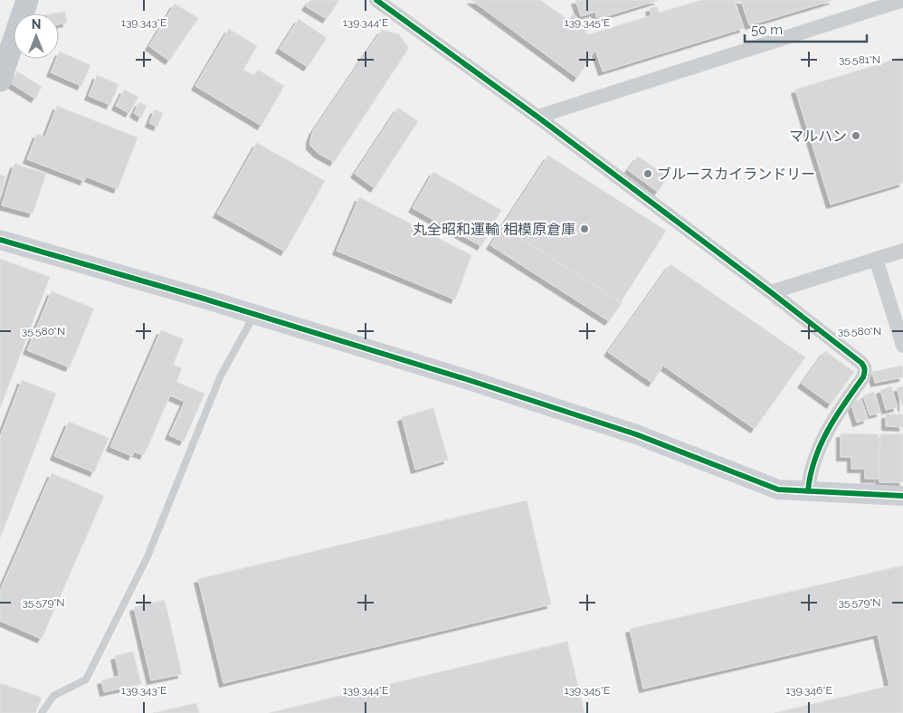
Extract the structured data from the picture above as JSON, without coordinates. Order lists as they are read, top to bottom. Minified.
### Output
{"places":["マルハン","ブルースカイランドリー","丸全昭和運輸 相模原倉庫"],"scale_bar":"50 m","north":"top","coordinates":["139.343°E","139.344°E","139.345°E","35.581°N","35.580°N","35.579°N","139.346°E"]}
